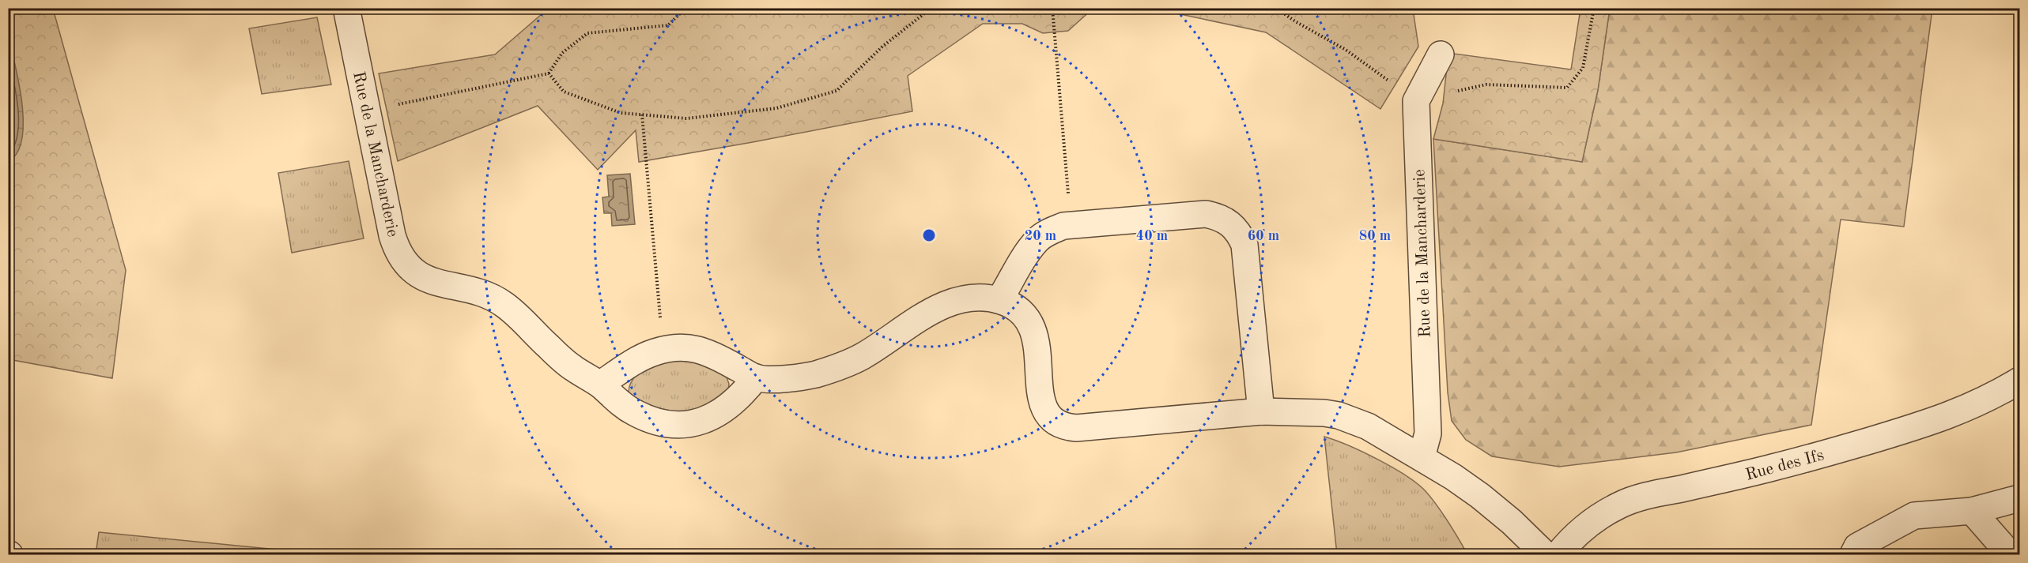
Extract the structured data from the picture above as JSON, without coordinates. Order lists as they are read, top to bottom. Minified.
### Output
{"streets":{"street":["Rue de la Mancharderie","Rue des Ifs"]},"rings":["20 m","40 m","60 m","80 m"]}
